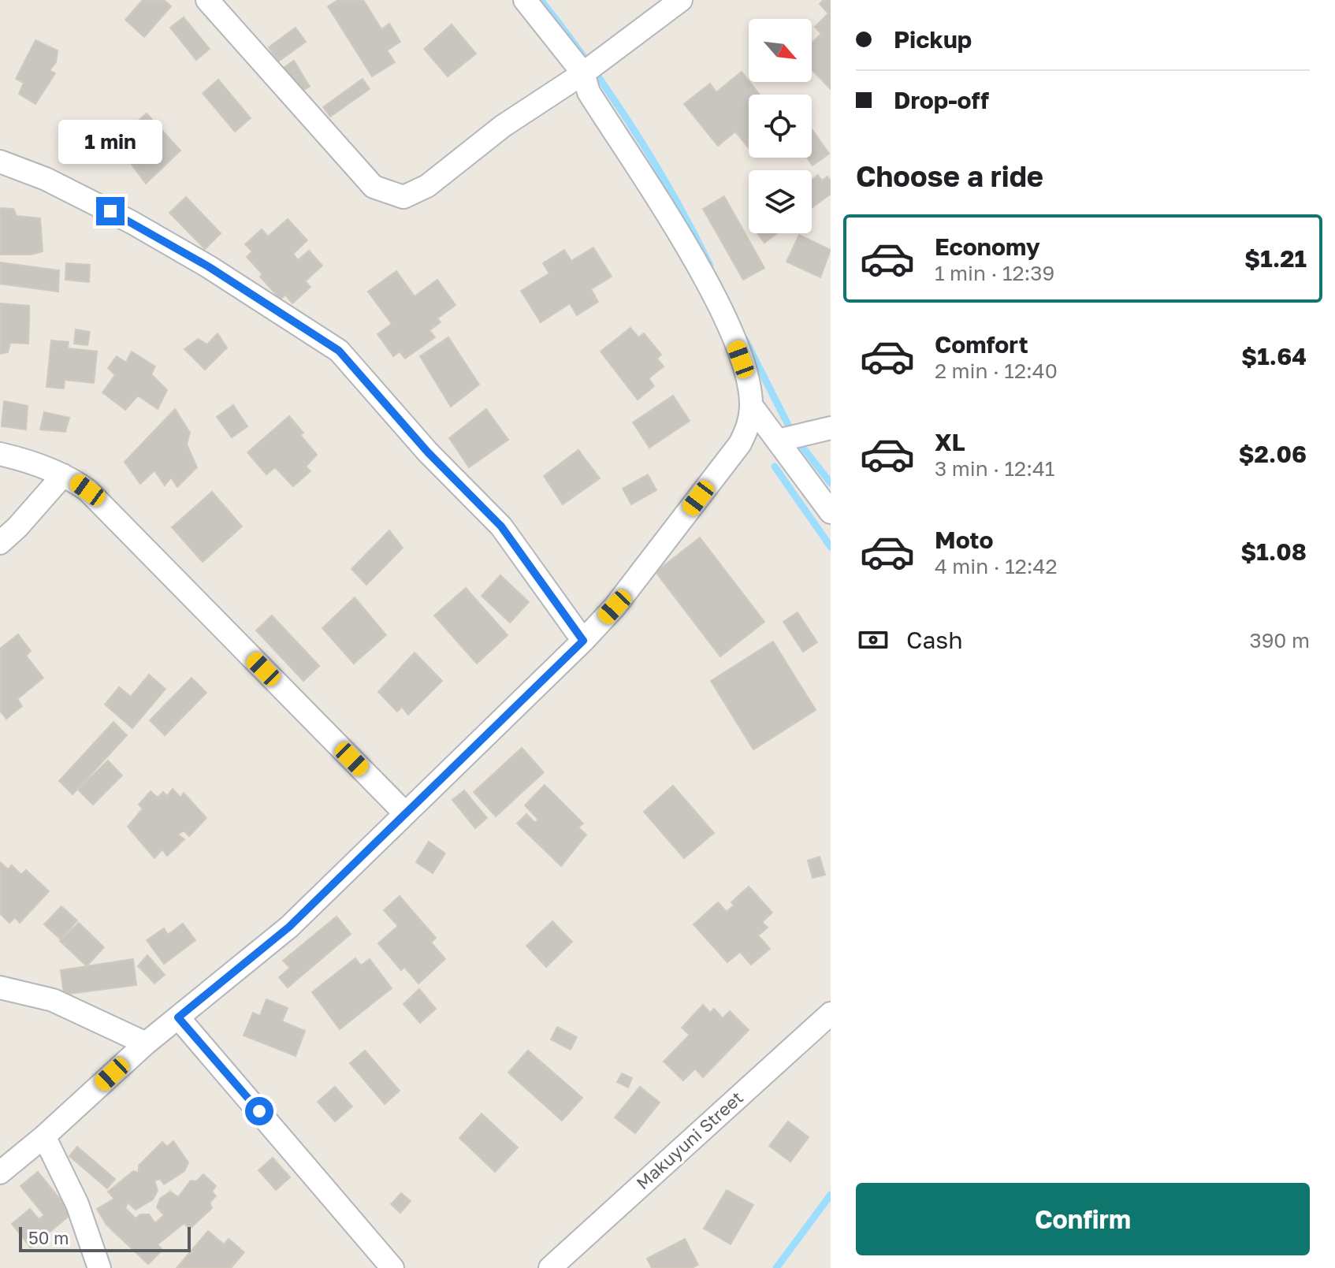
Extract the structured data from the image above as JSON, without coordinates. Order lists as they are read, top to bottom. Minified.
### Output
{"streets":{"street":["Makuyuni Street"]},"scale_bar":"50 m","north":"bottom right","page":{"banner":["Pickup","Drop-off"],"bubble":"1 min","heading":"Choose a ride","list":[{"name":"Economy","note":"1 min · 12:39","value":"$1.21"},{"name":"Comfort","note":"2 min · 12:40","value":"$1.64"},{"name":"XL","note":"3 min · 12:41","value":"$2.06"},{"name":"Moto","note":"4 min · 12:42","value":"$1.08"}],"pay":["Cash","390 m"],"buttons":"Confirm","scale":"50 m"}}
